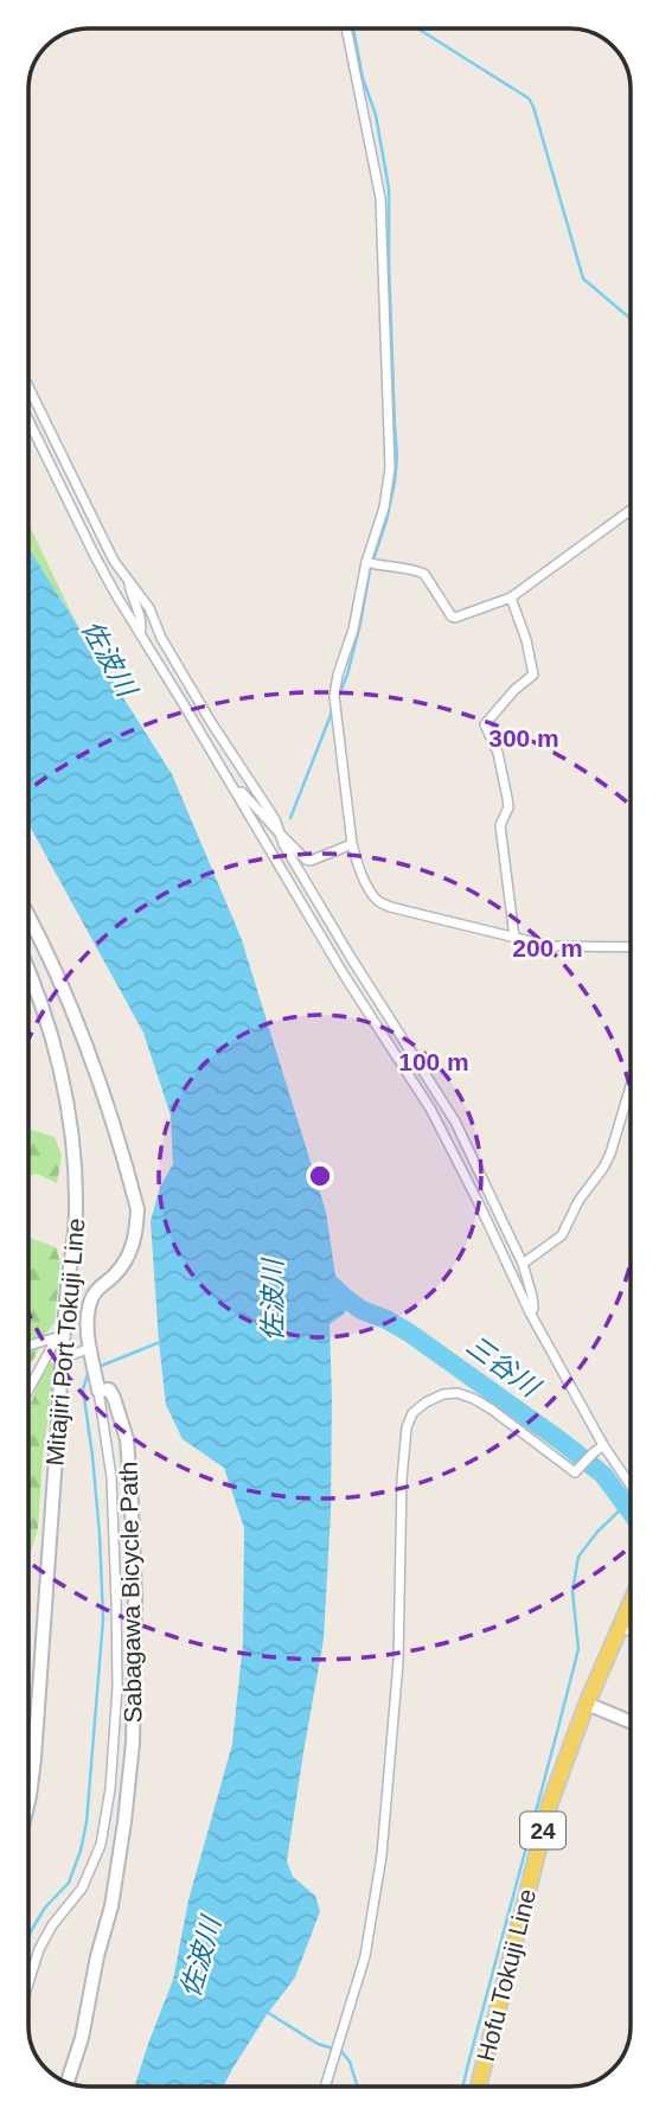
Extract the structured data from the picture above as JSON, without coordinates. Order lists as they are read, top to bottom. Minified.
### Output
{"streets":{"main road":["Mitajiri Port Tokuji Line","Sabagawa Bicycle Path","24","Hofu Tokuji Line"]},"water":["佐波川","三谷川"],"rings":["300 m","200 m","100 m"]}
